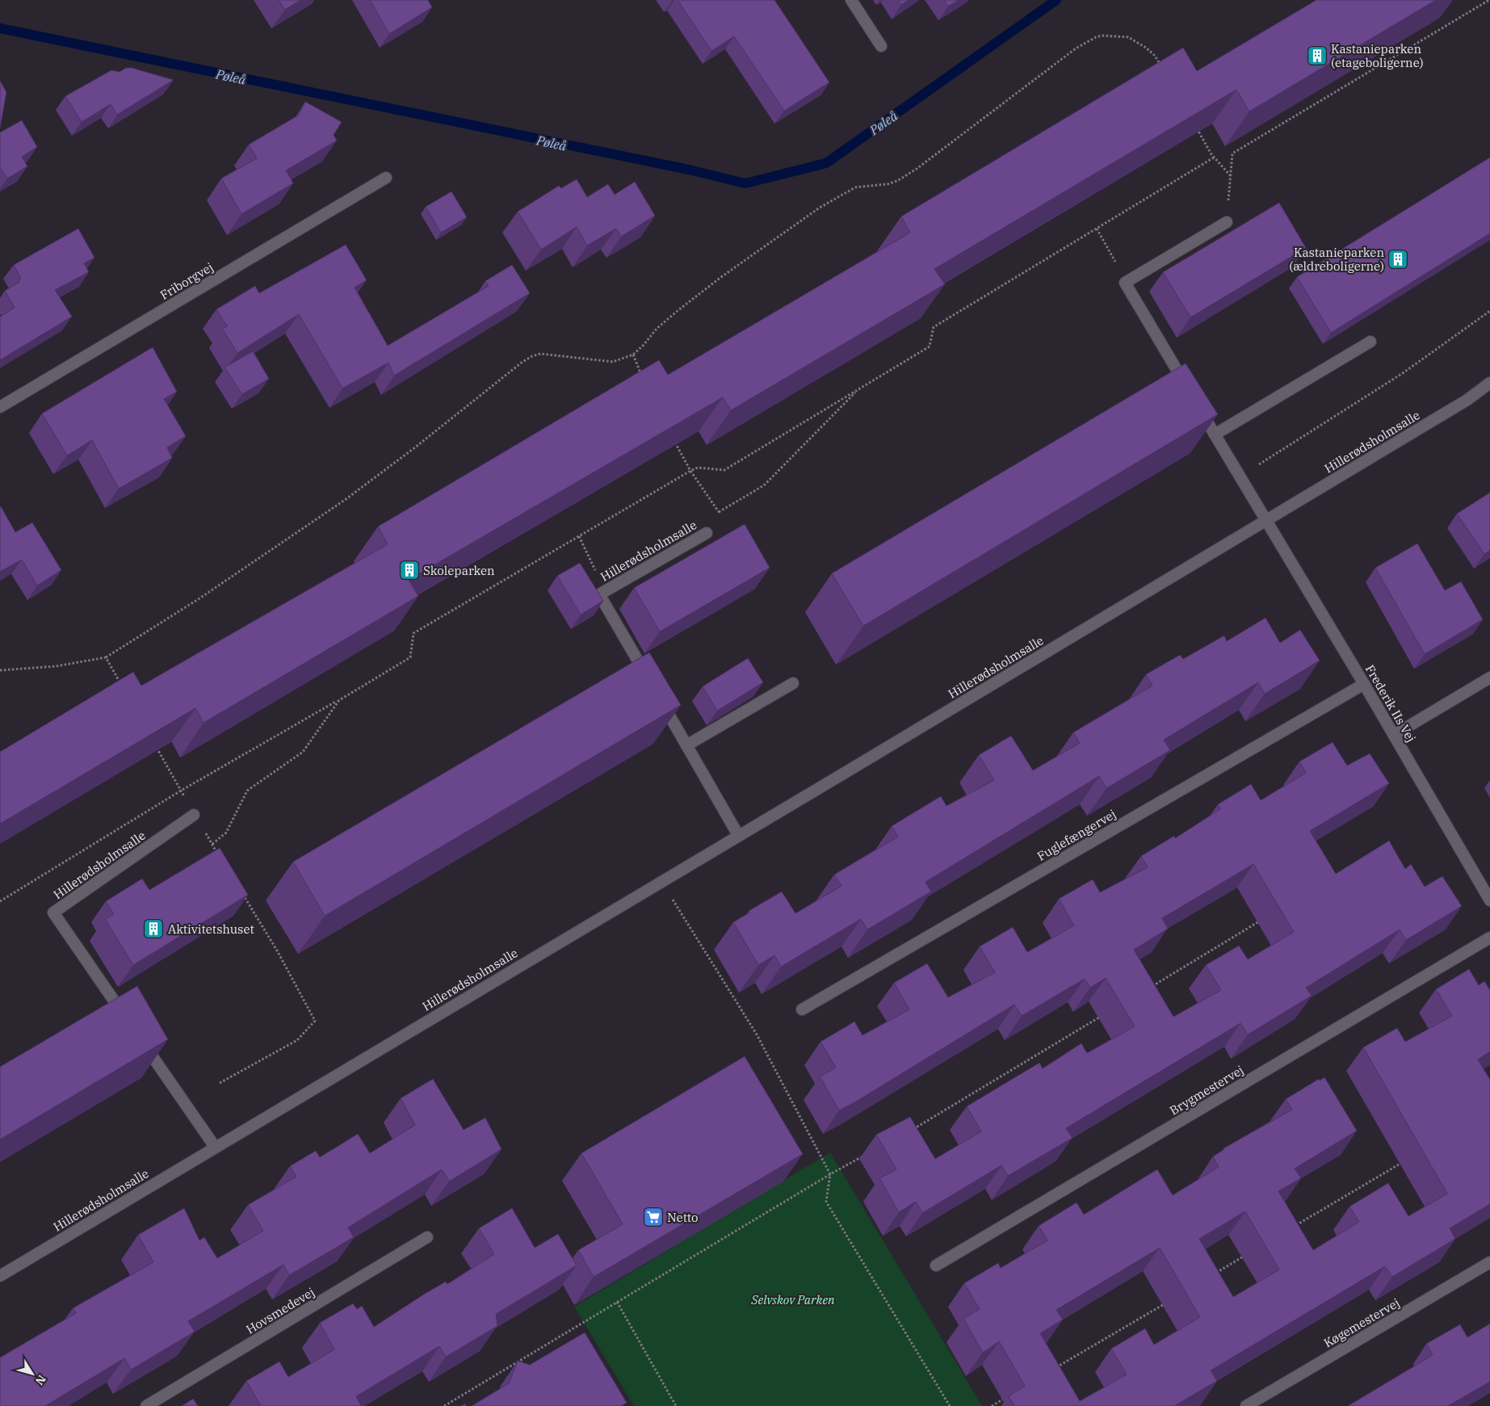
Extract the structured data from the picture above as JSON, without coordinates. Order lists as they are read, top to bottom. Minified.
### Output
{"streets":{"street":["Friborgvej","Hillerødsholmsalle","Frederik IIs Vej","Fuglefængervej","Brygmestervej","Hovsmedevej","Køgemestervej"]},"crossings":[["Hillerødsholmsalle","Frederik IIs Vej"],["Frederik IIs Vej","Fuglefængervej"]],"water":["Pøleå"],"parks":["Selvskov Parken"],"places":{"building":["Kastanieparken (etageboligerne)","Kastanieparken (ældreboligerne)","Skoleparken","Aktivitetshuset"],"supermarket":["Netto"]},"north":"bottom right"}
